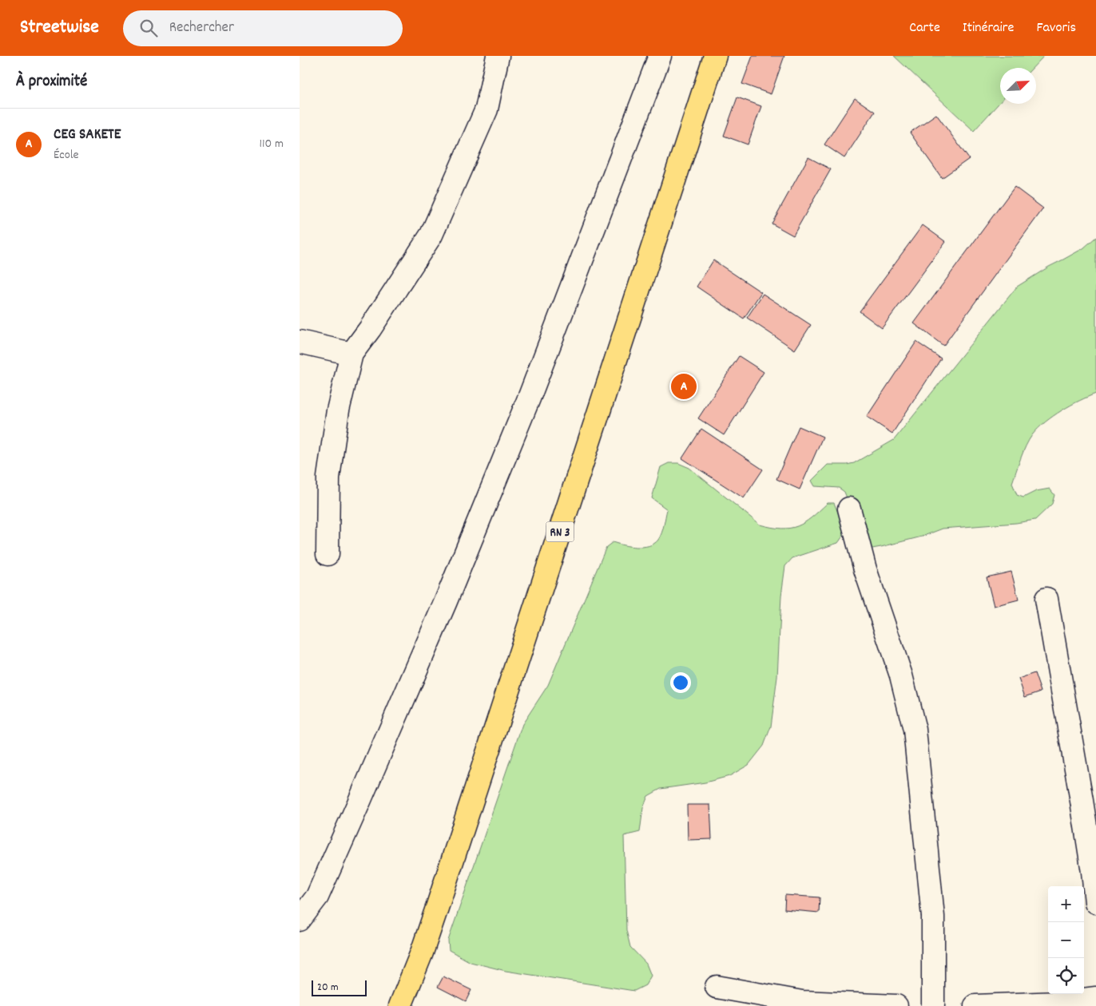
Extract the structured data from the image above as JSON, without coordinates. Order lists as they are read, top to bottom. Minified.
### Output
{"streets":{"main road":["RN 3"]},"scale_bar":"20 m","north":"top right","page":{"header":"Streetwise","search":"Rechercher","nav":["Carte","Itinéraire","Favoris"],"heading":"À proximité","list":[{"mark":"A","name":"CEG SAKETE","note":"École","value":"110 m"}],"pins":"A","map_buttons":["+","−"],"scale":"20 m"}}
